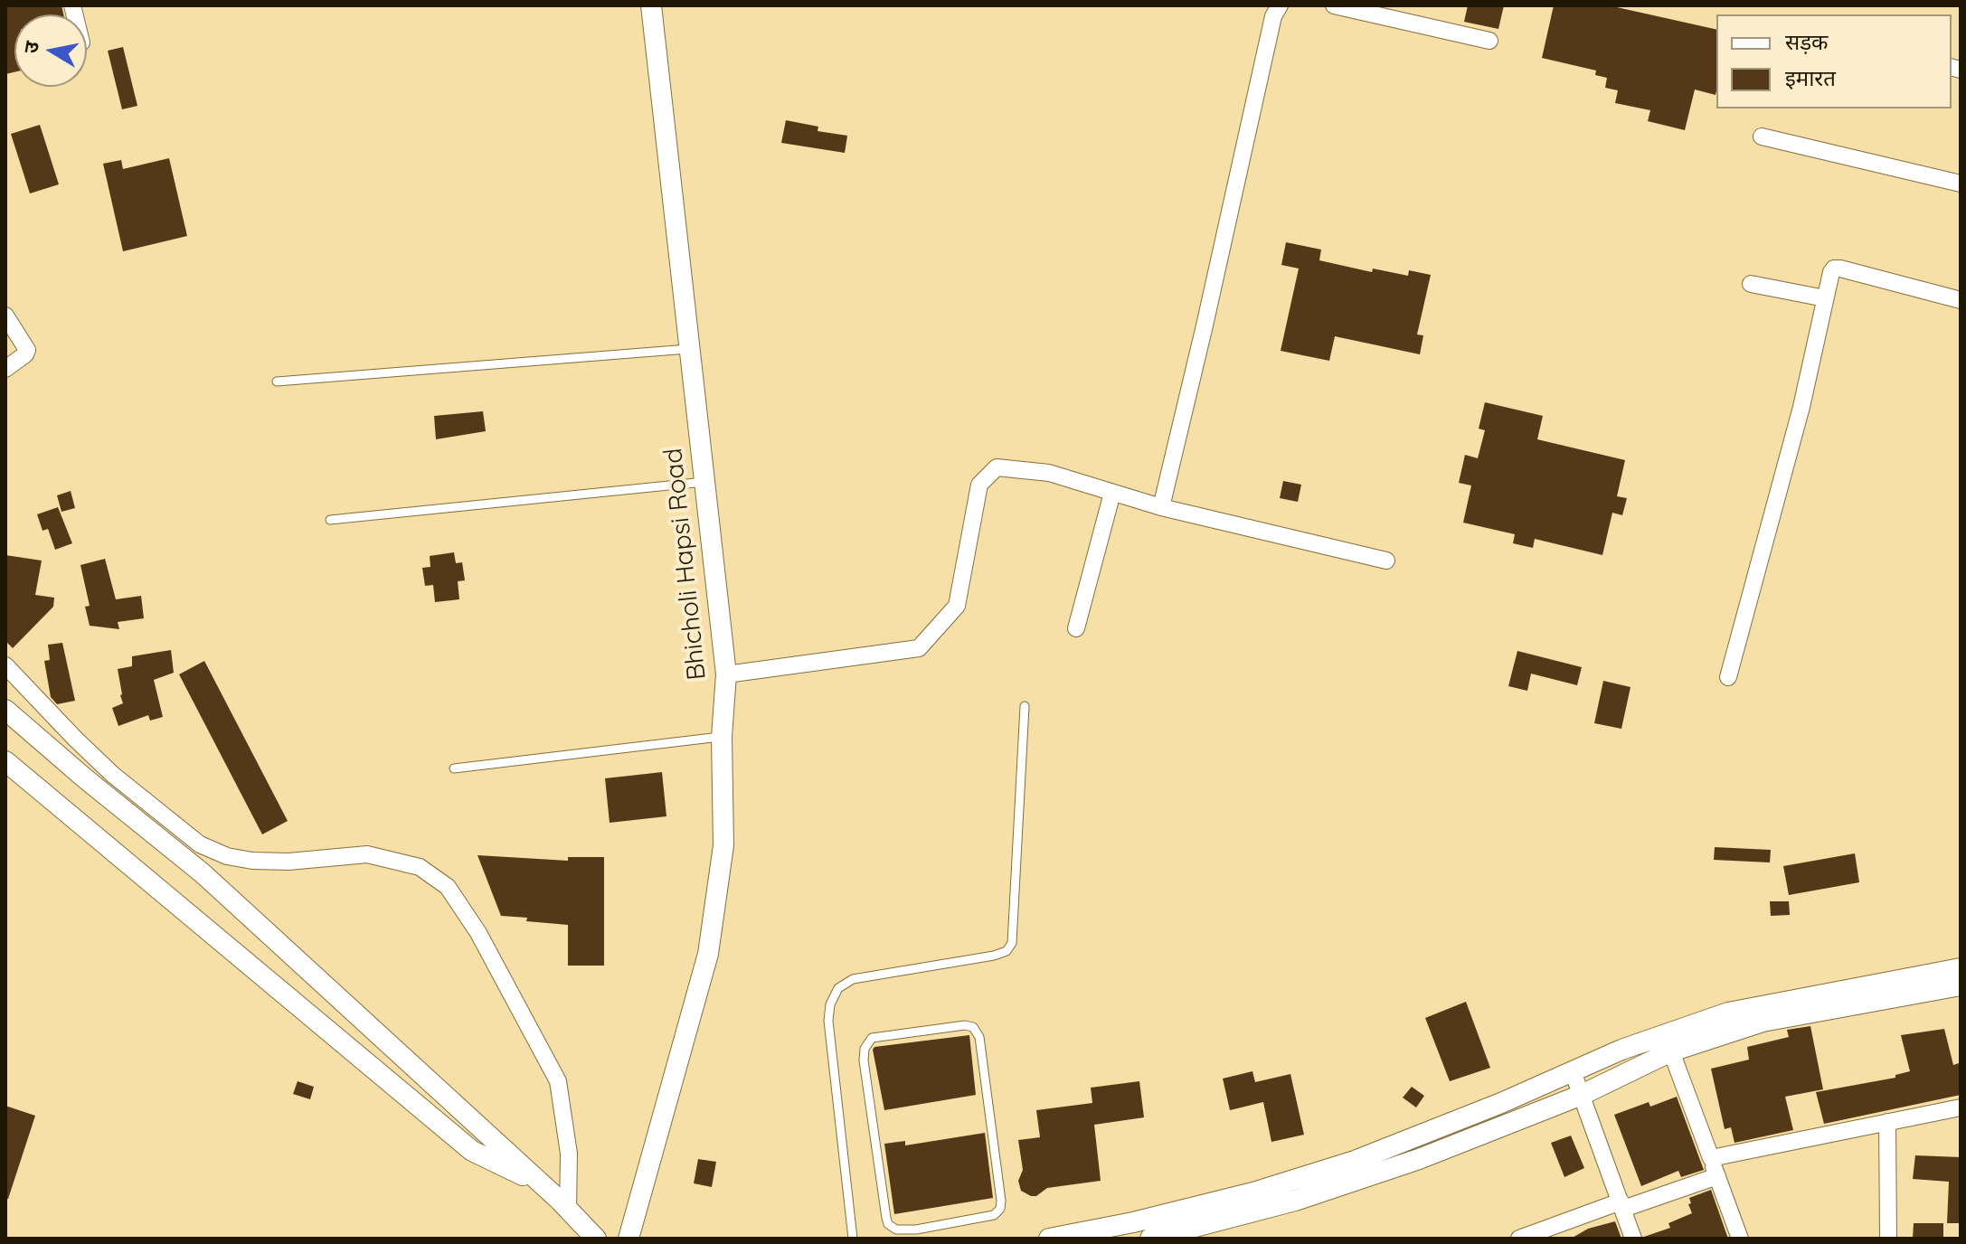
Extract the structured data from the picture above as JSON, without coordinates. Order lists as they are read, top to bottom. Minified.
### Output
{"streets":{"street":["Bhicholi Hapsi Road"]},"legend":["सड़क","इमारत"],"north":"left"}
